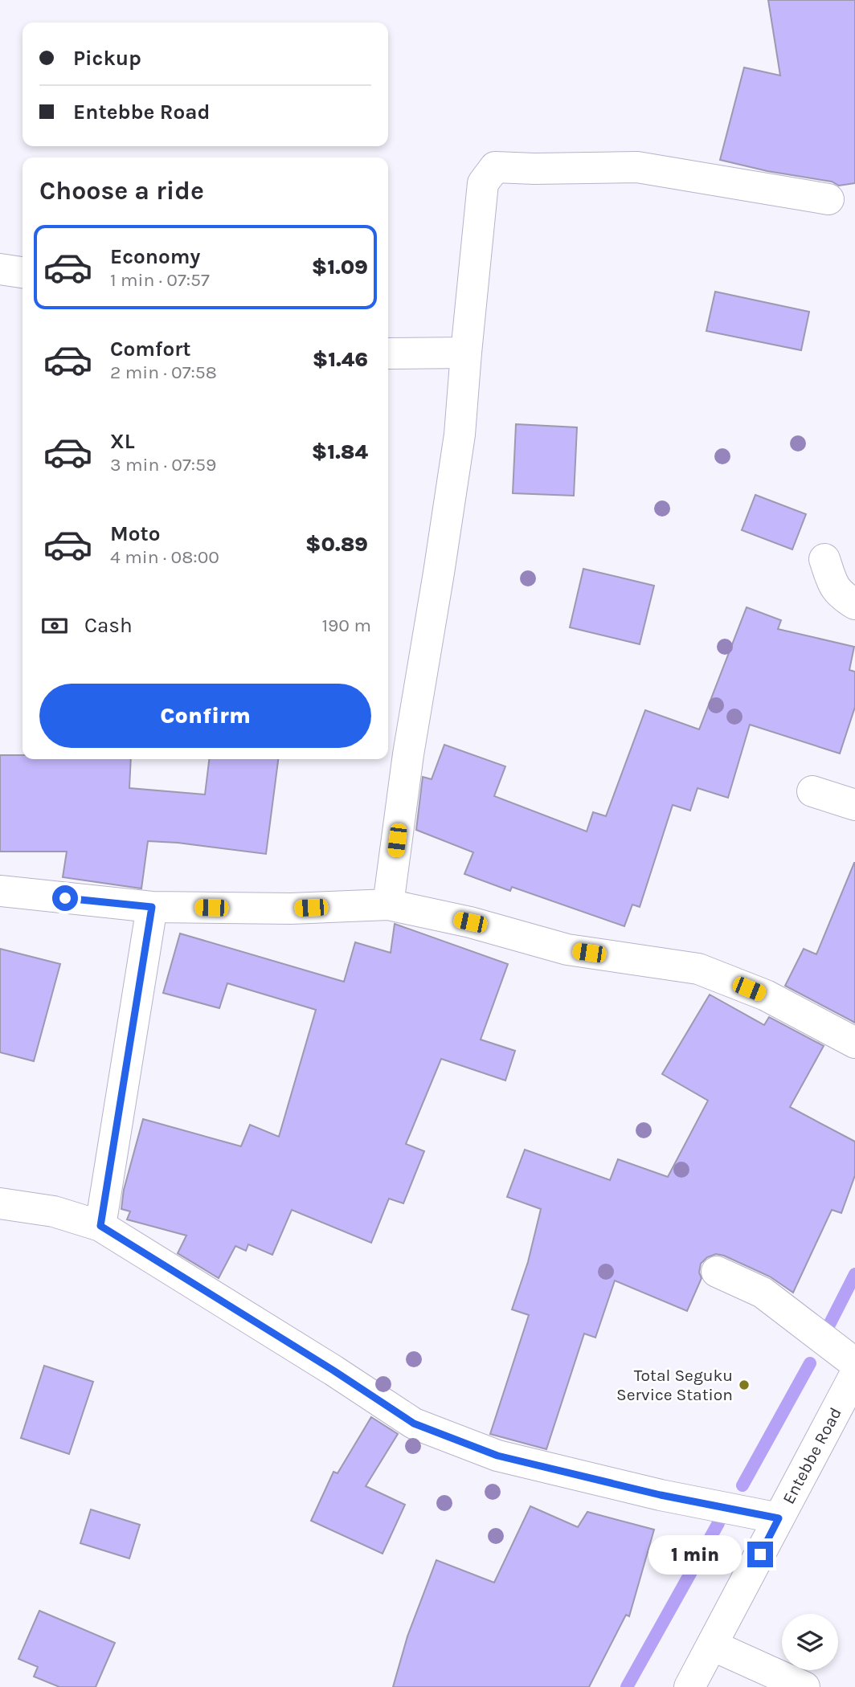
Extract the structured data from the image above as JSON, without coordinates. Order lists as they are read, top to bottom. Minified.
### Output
{"streets":{"street":["Entebbe Road"]},"places":["Total Seguku Service Station"],"page":{"banner":["Pickup","Entebbe Road"],"heading":"Choose a ride","list":[{"name":"Economy","note":"1 min · 07:57","value":"$1.09"},{"name":"Comfort","note":"2 min · 07:58","value":"$1.46"},{"name":"XL","note":"3 min · 07:59","value":"$1.84"},{"name":"Moto","note":"4 min · 08:00","value":"$0.89"}],"pay":["Cash","190 m"],"buttons":"Confirm","bubble":"1 min"}}
